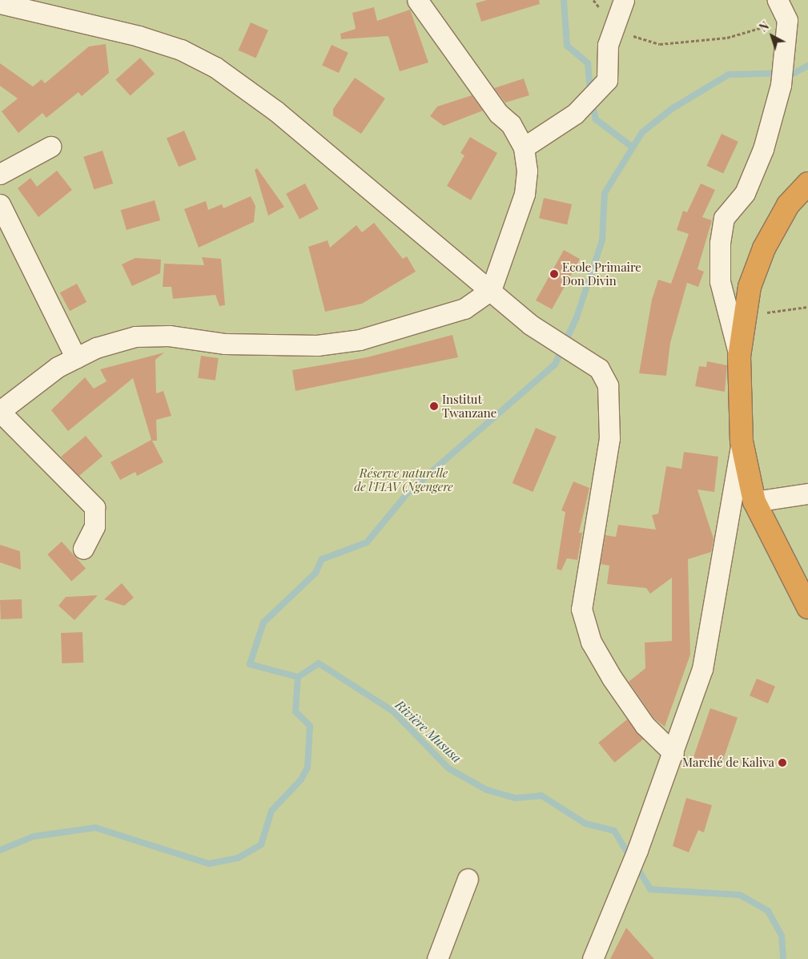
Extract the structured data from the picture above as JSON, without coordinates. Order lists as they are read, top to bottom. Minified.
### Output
{"water":["Rivière Mususa"],"parks":["Réserve naturelle de l'ITAV (Ngengere"],"places":["Ecole Primaire Don Divin","Institut Twanzane","Marché de Kaliva"],"north":"top left"}
